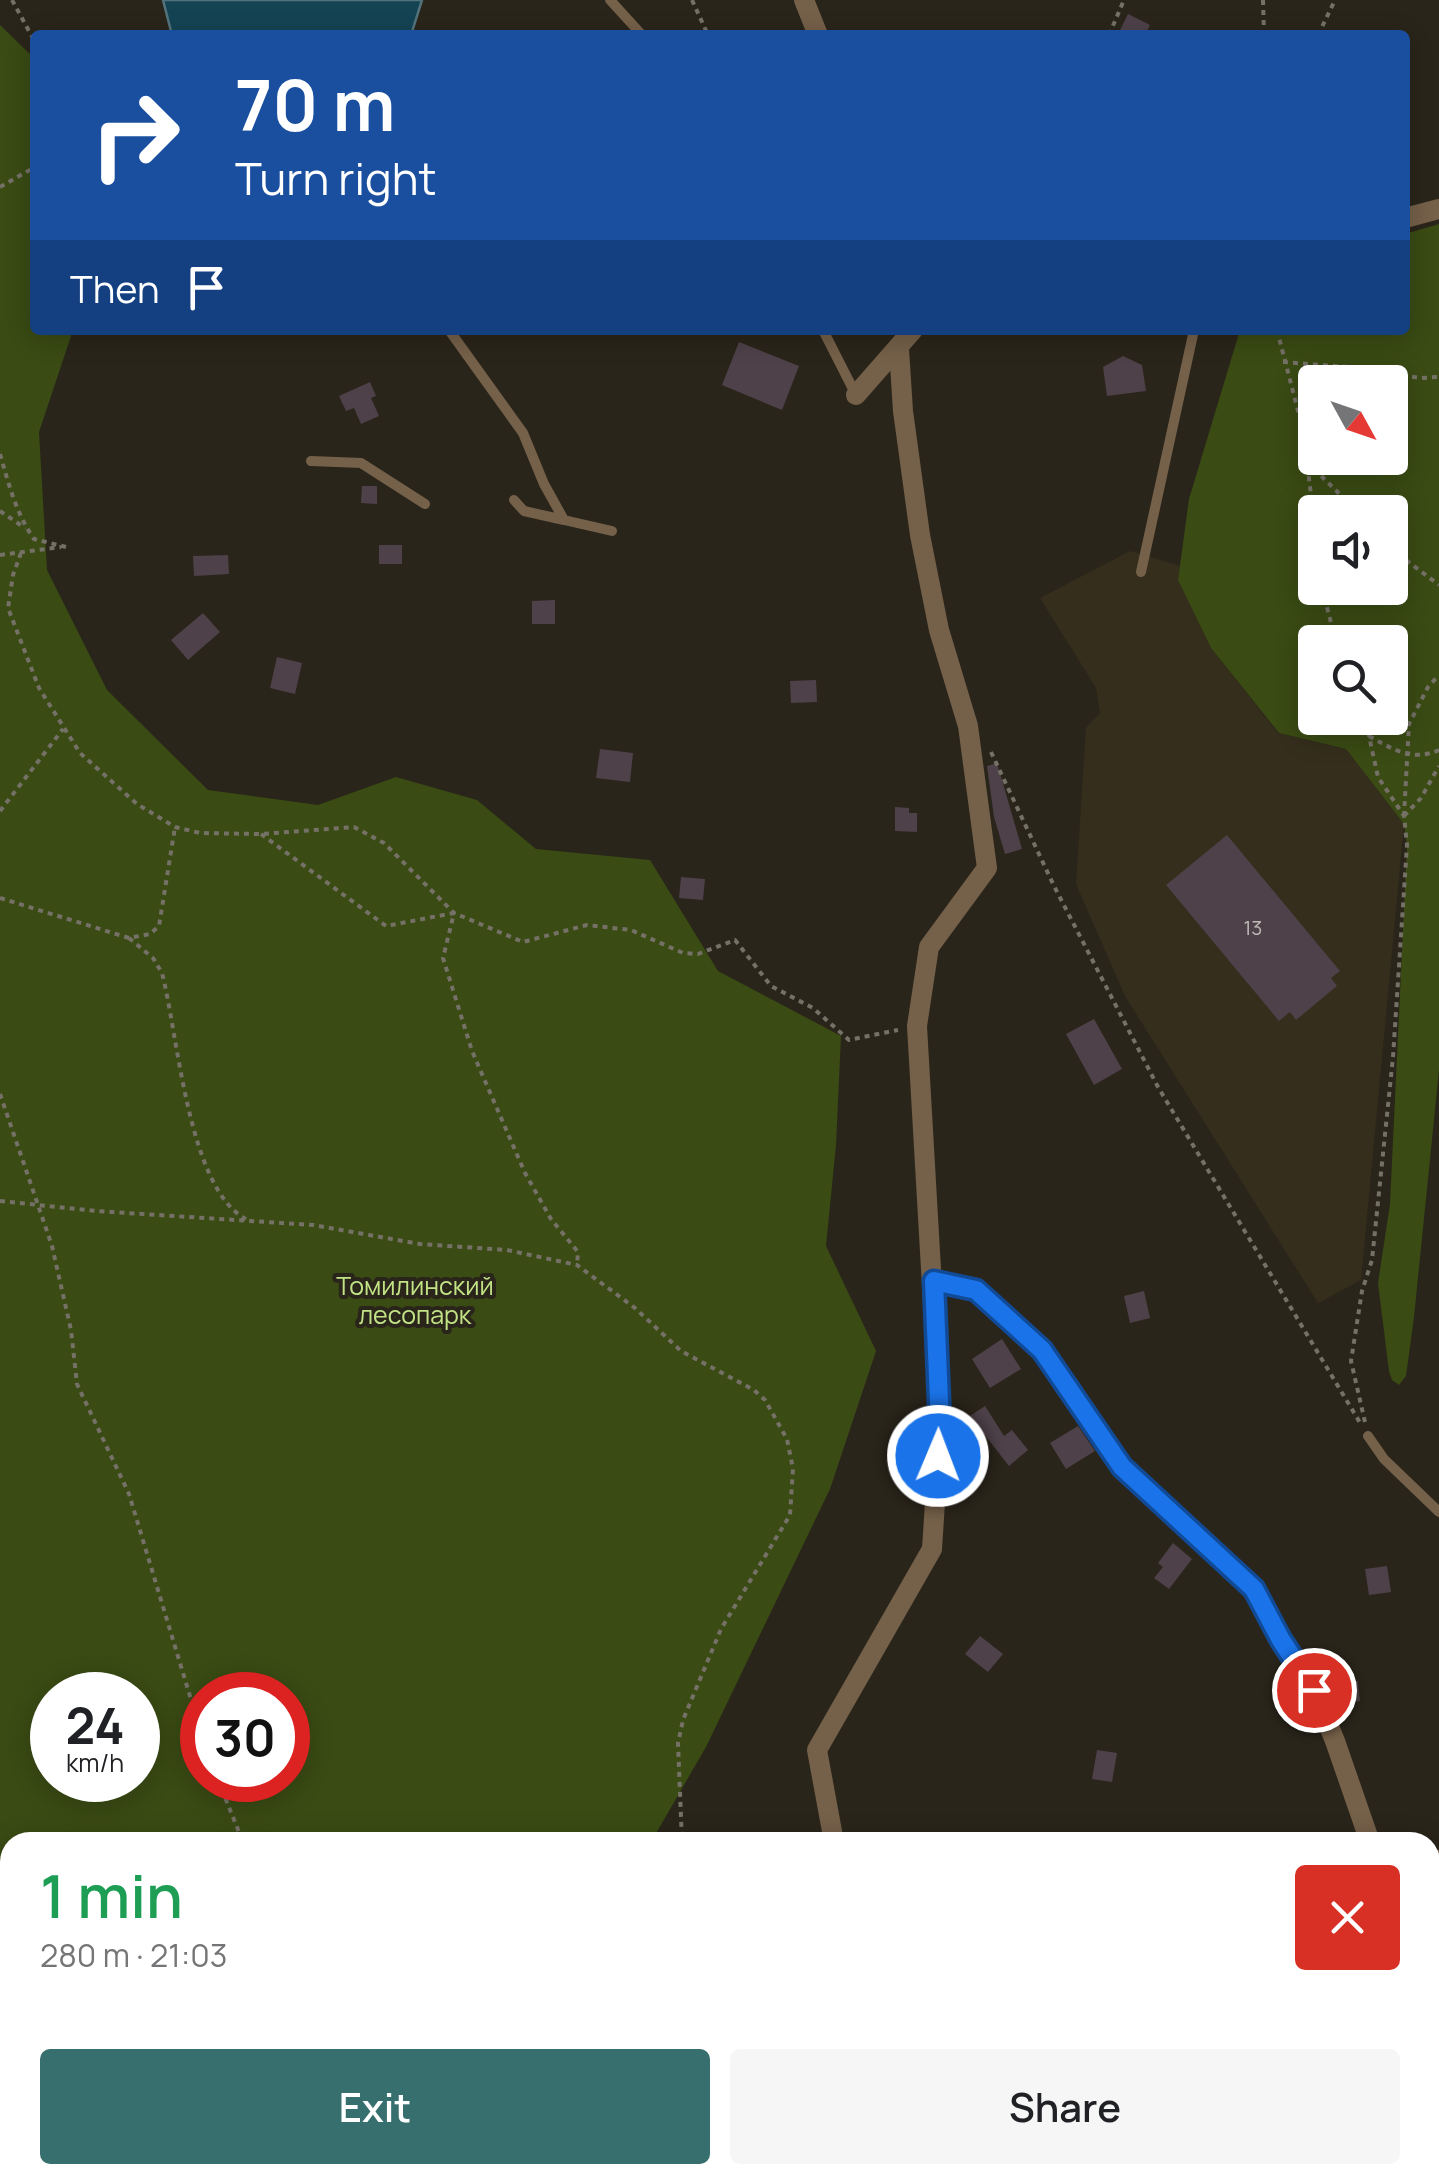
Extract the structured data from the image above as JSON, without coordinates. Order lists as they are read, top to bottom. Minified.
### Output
{"parks":["Томилинский лесопарк"],"house_numbers":["13"],"north":"bottom right","page":{"turn":["70 m","Turn right"],"then":"Then","speed":"24 km/h","limit":"30","heading":["1 min","280 m · 21:03"],"buttons":["Exit","Share"]}}
